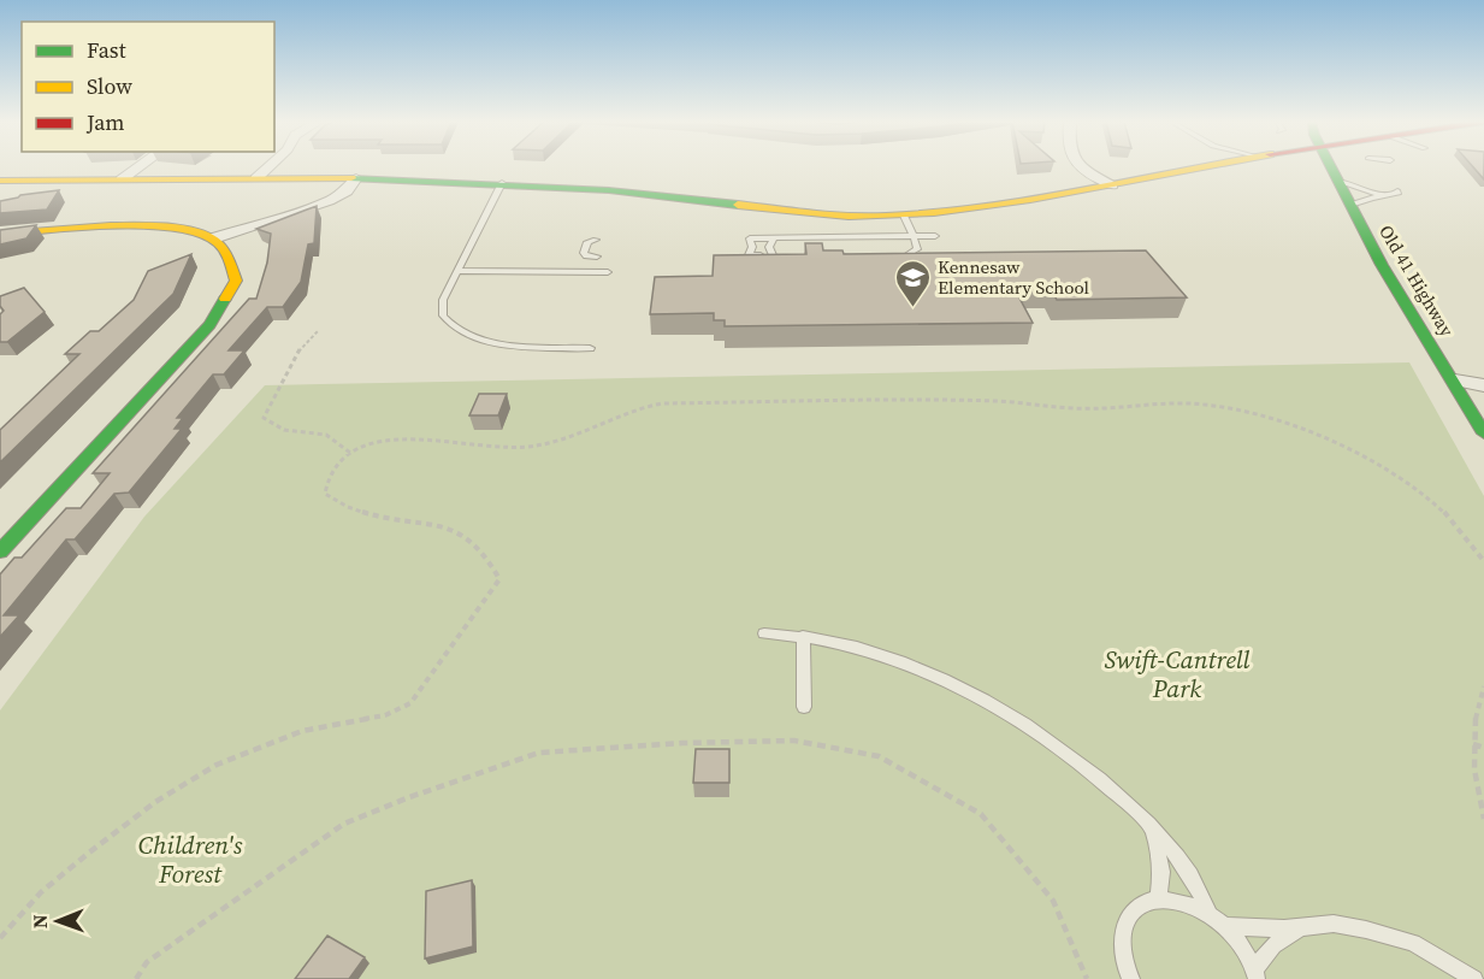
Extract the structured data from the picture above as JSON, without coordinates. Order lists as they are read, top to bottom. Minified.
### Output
{"streets":{"street":["Old 41 Highway"]},"parks":["Swift-Cantrell Park","Children's Forest"],"places":{"school or university":["Kennesaw Elementary School"]},"legend":["Fast","Slow","Jam"],"north":"left"}
